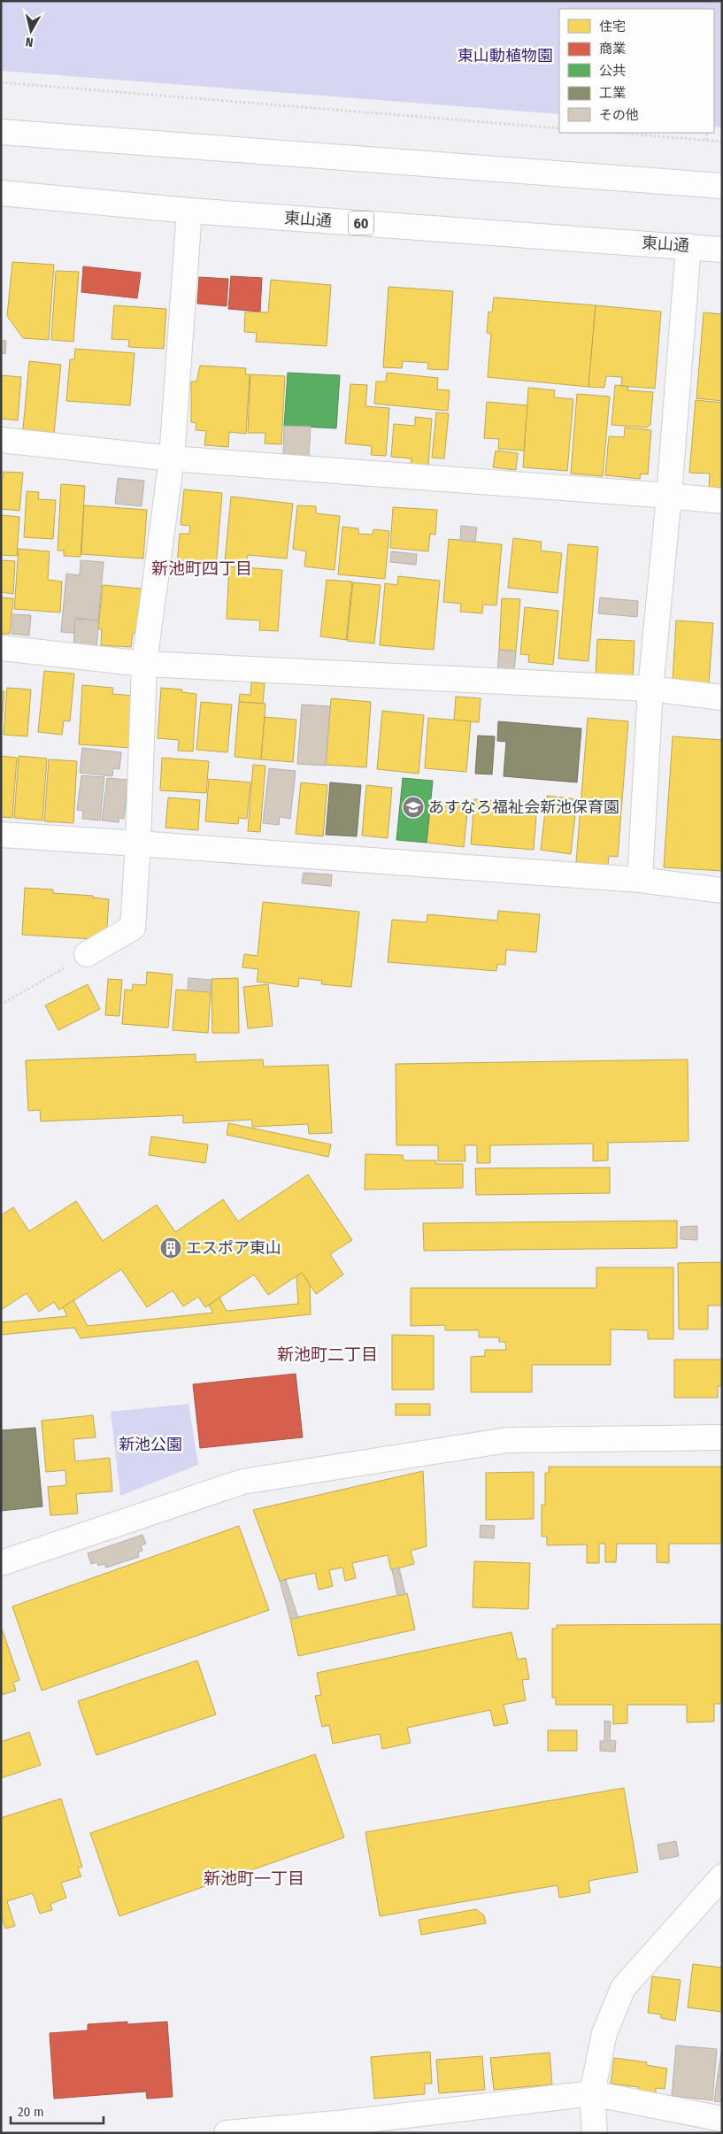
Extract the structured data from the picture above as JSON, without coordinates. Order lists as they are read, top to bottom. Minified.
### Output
{"streets":{"street":["東山通","60"]},"districts":["新池町四丁目","新池町二丁目","新池町一丁目"],"parks":["東山動植物園","新池公園"],"places":{"school or university":["あすなろ福祉会新池保育園"],"building":["エスポア東山"]},"legend":["住宅","商業","公共","工業","その他"],"scale_bar":"20 m","north":"bottom"}
